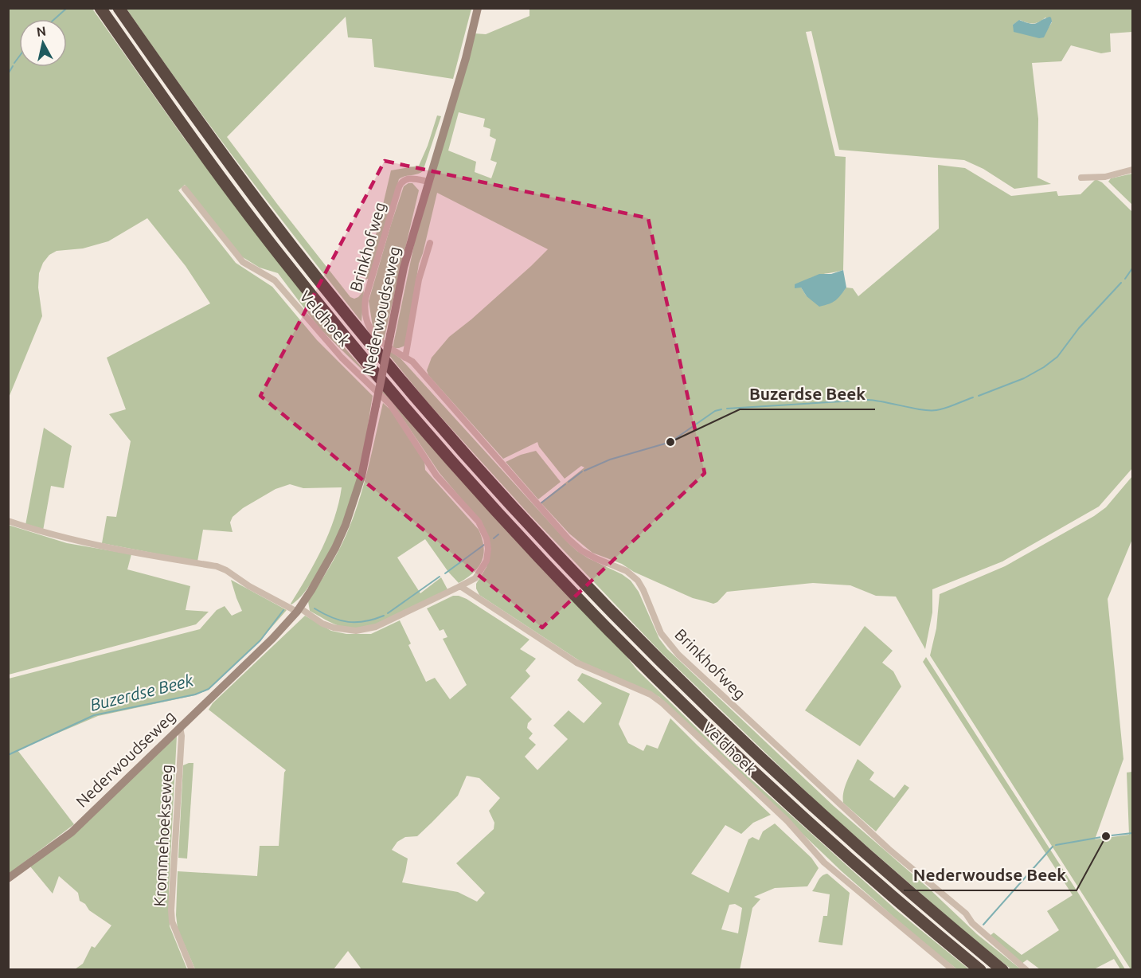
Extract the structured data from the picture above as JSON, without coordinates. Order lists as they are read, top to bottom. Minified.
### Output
{"streets":{"street":["Brinkhofweg","Nederwoudseweg","Veldhoek","Krommehoekseweg"]},"crossings":[["Brinkhofweg","Nederwoudseweg"],["Nederwoudseweg","Veldhoek"],["Nederwoudseweg","Krommehoekseweg"]],"water":["Buzerdse Beek"],"places":["Buzerdse Beek","Nederwoudse Beek"],"north":"top"}
